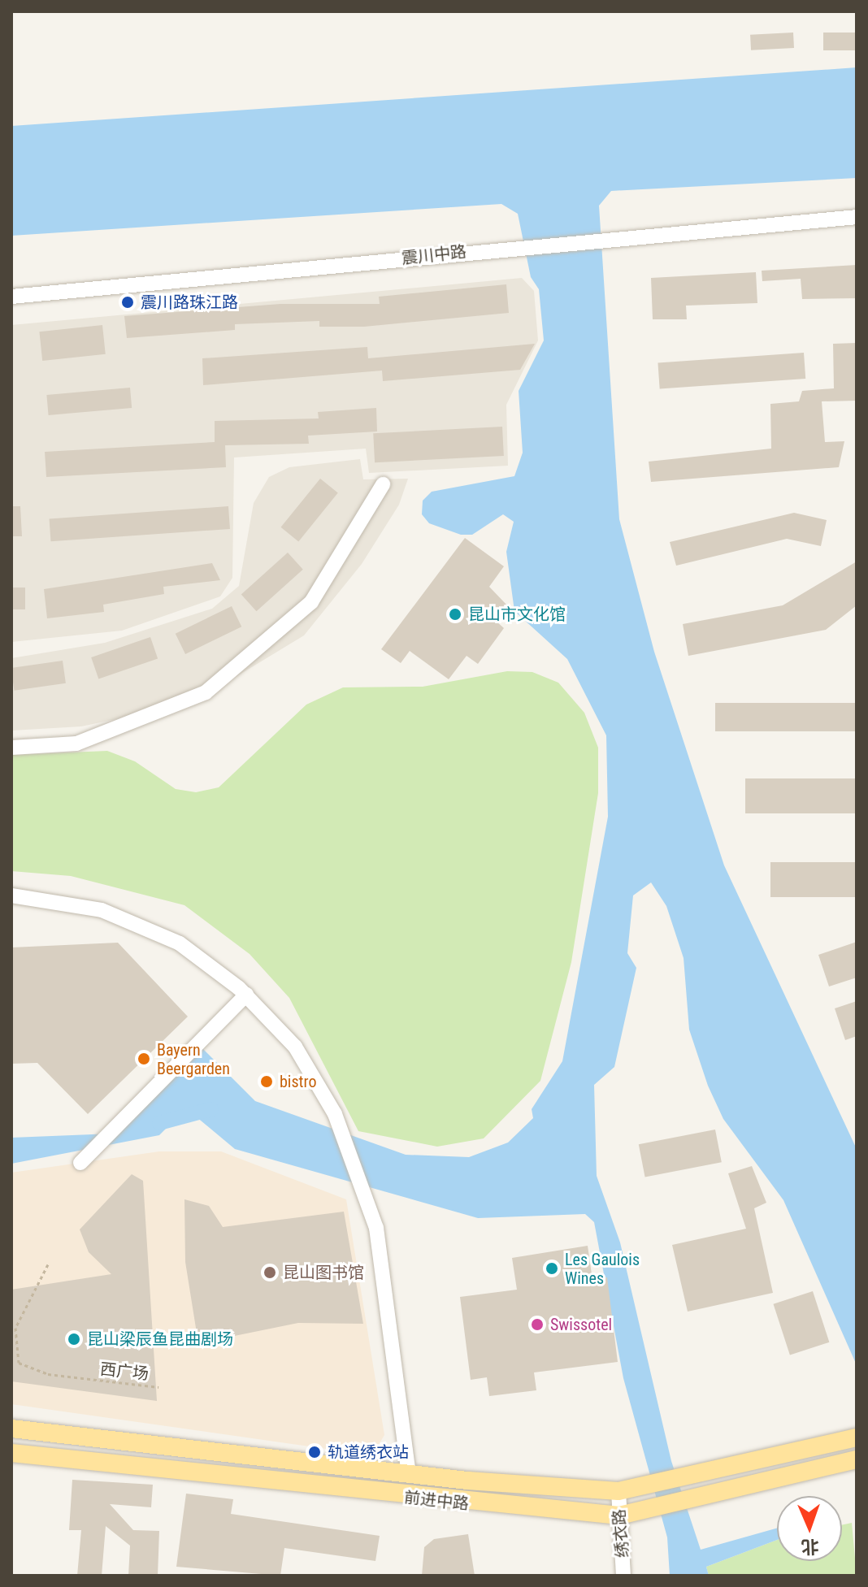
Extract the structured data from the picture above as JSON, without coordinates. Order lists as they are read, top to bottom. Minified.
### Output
{"streets":{"main road":["前进中路"],"street":["震川中路","绣衣路"],"path":["西广场"]},"crossings":[["前进中路","绣衣路"]],"places":["震川路珠江路","昆山市文化馆","Bayern Beergarden","bistro","Les Gaulois Wines","昆山图书馆","Swissotel","昆山梁辰鱼昆曲剧场","轨道绣衣站"],"north":"bottom"}
